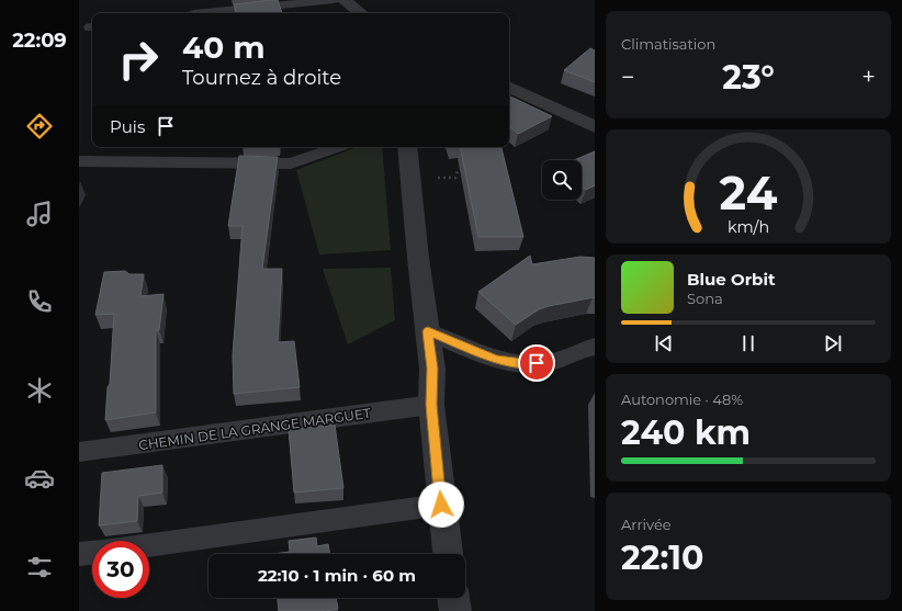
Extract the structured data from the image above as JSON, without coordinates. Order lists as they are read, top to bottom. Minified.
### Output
{"streets":{"lane":["CHEMIN DE LA GRANGE MARGUET"]},"page":{"tabs":"22:09","tile":["Climatisation",["Autonomie · 48%","240 km"],["Arrivée","22:10"]],"turn":["40 m","Tournez à droite"],"heat":["−","23°","+"],"then":"Puis","song":["Blue Orbit","Sona"],"limit":"30","trip":"22:10 · 1 min · 60 m","gauge":["24","km/h"]}}
